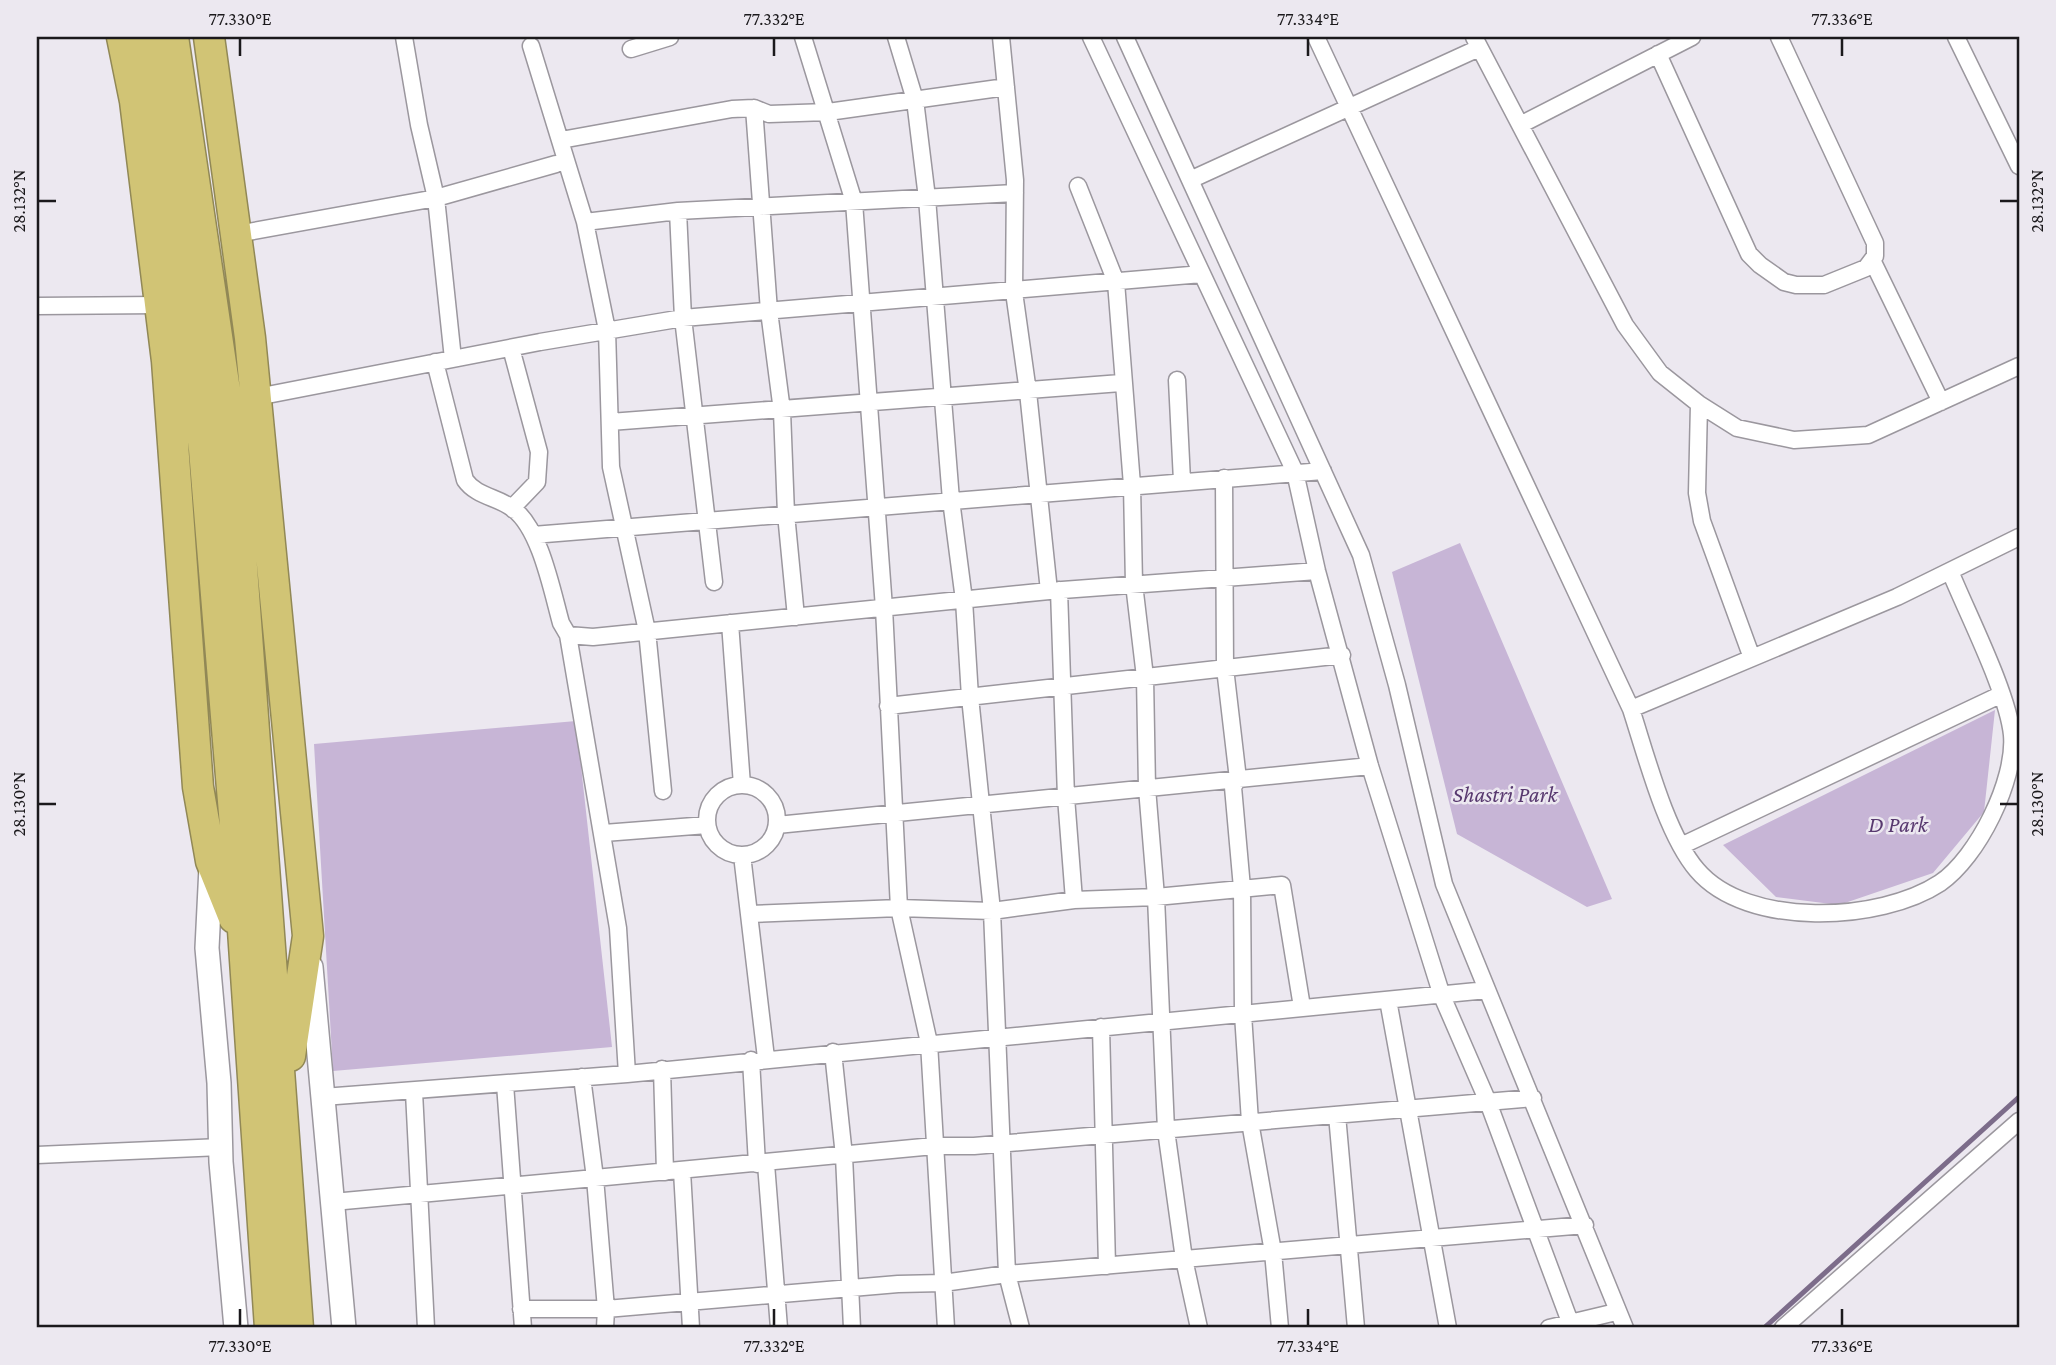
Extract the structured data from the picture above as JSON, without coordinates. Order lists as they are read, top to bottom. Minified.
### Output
{"parks":["Shastri Park","D Park"],"coordinates":["77.330°E","77.332°E","77.334°E","77.336°E","28.132°N","28.130°N"]}
